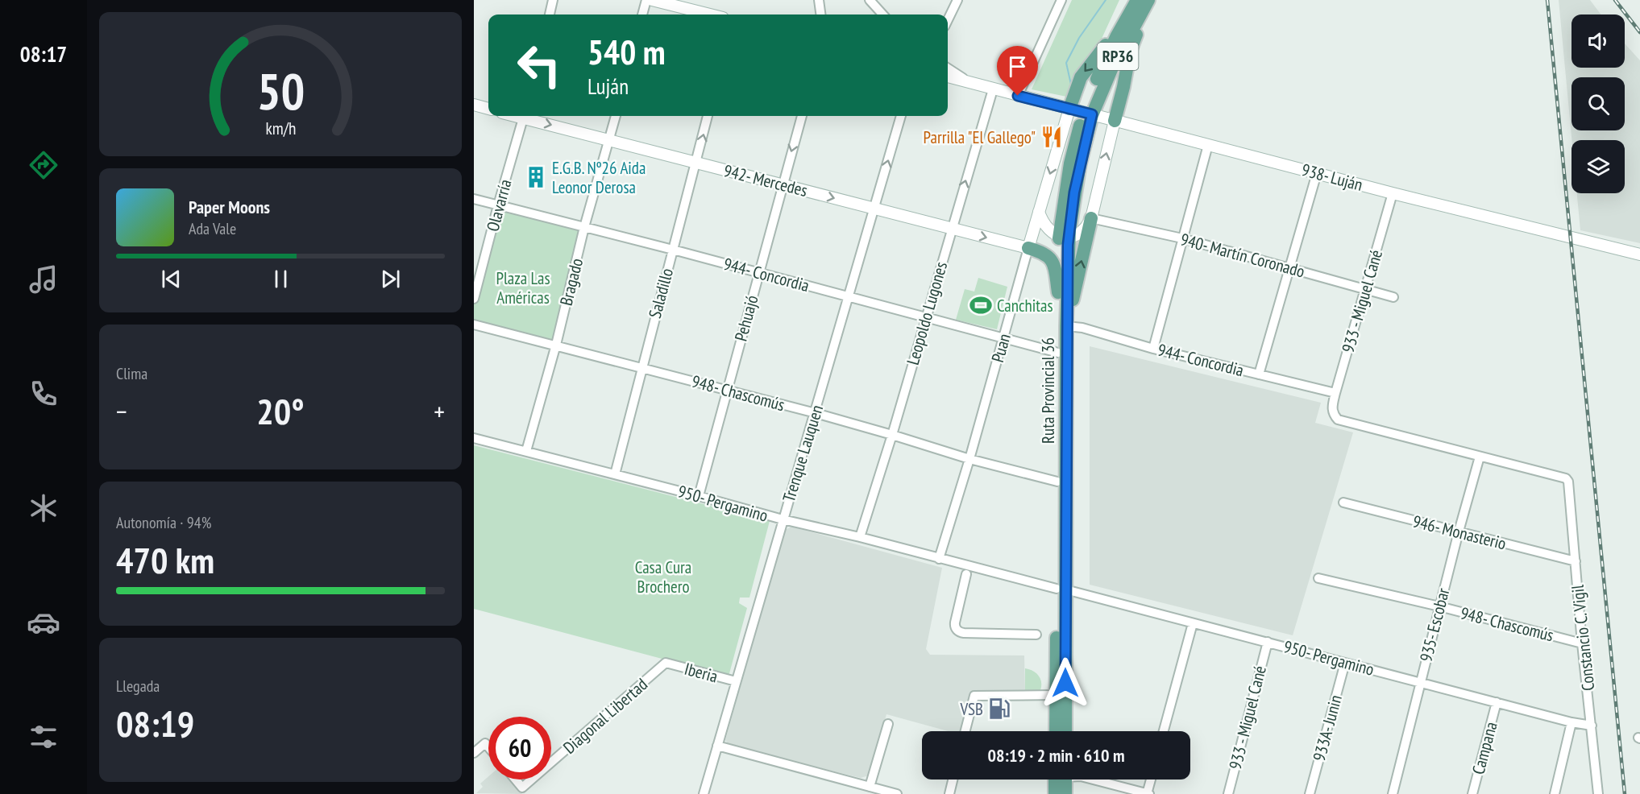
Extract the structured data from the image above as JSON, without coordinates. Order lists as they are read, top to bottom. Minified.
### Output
{"streets":{"main road":["RP36","938- Luján","942- Mercedes","Puan","Ruta Provincial 36"],"street":["Olavarría","940- Martín Coronado","944- Concordia","Bragado","Saladillo","933 - Miguel Cané","Leopoldo Lugones","Pehuajó","948- Chascomús","Trenque Lauquen","950- Pergamino","946- Monasterio","935- Escobar","Constancio C. Vigil","Iberia","Diagonal Libertad","933A- Junin","Campana"]},"crossings":[["938- Luján","933 - Miguel Cané"],["938- Luján","Leopoldo Lugones"],["938- Luján","Puan"],["938- Luján","Ruta Provincial 36"],["942- Mercedes","Bragado"],["942- Mercedes","Saladillo"],["942- Mercedes","Leopoldo Lugones"],["942- Mercedes","Pehuajó"],["942- Mercedes","Puan"],["942- Mercedes","Trenque Lauquen"],["Olavarría","944- Concordia"],["940- Martín Coronado","933 - Miguel Cané"],["944- Concordia","Bragado"],["944- Concordia","Saladillo"],["944- Concordia","933 - Miguel Cané"],["944- Concordia","Leopoldo Lugones"],["944- Concordia","Pehuajó"],["944- Concordia","Puan"],["944- Concordia","Ruta Provincial 36"],["944- Concordia","Trenque Lauquen"],["Bragado","948- Chascomús"],["Bragado","950- Pergamino"],["Saladillo","948- Chascomús"],["Saladillo","950- Pergamino"],["933 - Miguel Cané","950- Pergamino"],["933 - Miguel Cané","935- Escobar"],["933 - Miguel Cané","Constancio C. Vigil"],["Leopoldo Lugones","948- Chascomús"],["Leopoldo Lugones","950- Pergamino"],["Pehuajó","948- Chascomús"],["Pehuajó","950- Pergamino"],["Puan","948- Chascomús"],["Puan","950- Pergamino"],["Ruta Provincial 36","948- Chascomús"],["Ruta Provincial 36","950- Pergamino"],["948- Chascomús","Trenque Lauquen"],["948- Chascomús","935- Escobar"],["948- Chascomús","Constancio C. Vigil"],["Trenque Lauquen","950- Pergamino"],["Trenque Lauquen","Iberia"],["950- Pergamino","935- Escobar"],["950- Pergamino","Constancio C. Vigil"],["950- Pergamino","933A- Junin"],["950- Pergamino","Campana"],["946- Monasterio","935- Escobar"],["946- Monasterio","Constancio C. Vigil"],["935- Escobar","Constancio C. Vigil"],["Iberia","Diagonal Libertad"]],"one_way":["942- Mercedes"],"parks":["Plaza Las Américas","Casa Cura Brochero"],"places":{"restaurant":["Parrilla \"El Gallego\""],"building":["E.G.B. Nº26 Aida Leonor Derosa"],"sports":["Canchitas"],"fuel station":["VSB"]},"page":{"tabs":"08:17","turn":["540 m","Luján"],"song":["Paper Moons","Ada Vale"],"tile":["Clima",["Autonomía · 94%","470 km"],["Llegada","08:19"]],"heat":["−","20°","+"],"limit":"60","trip":"08:19 · 2 min · 610 m","gauge":["50","km/h"]}}
